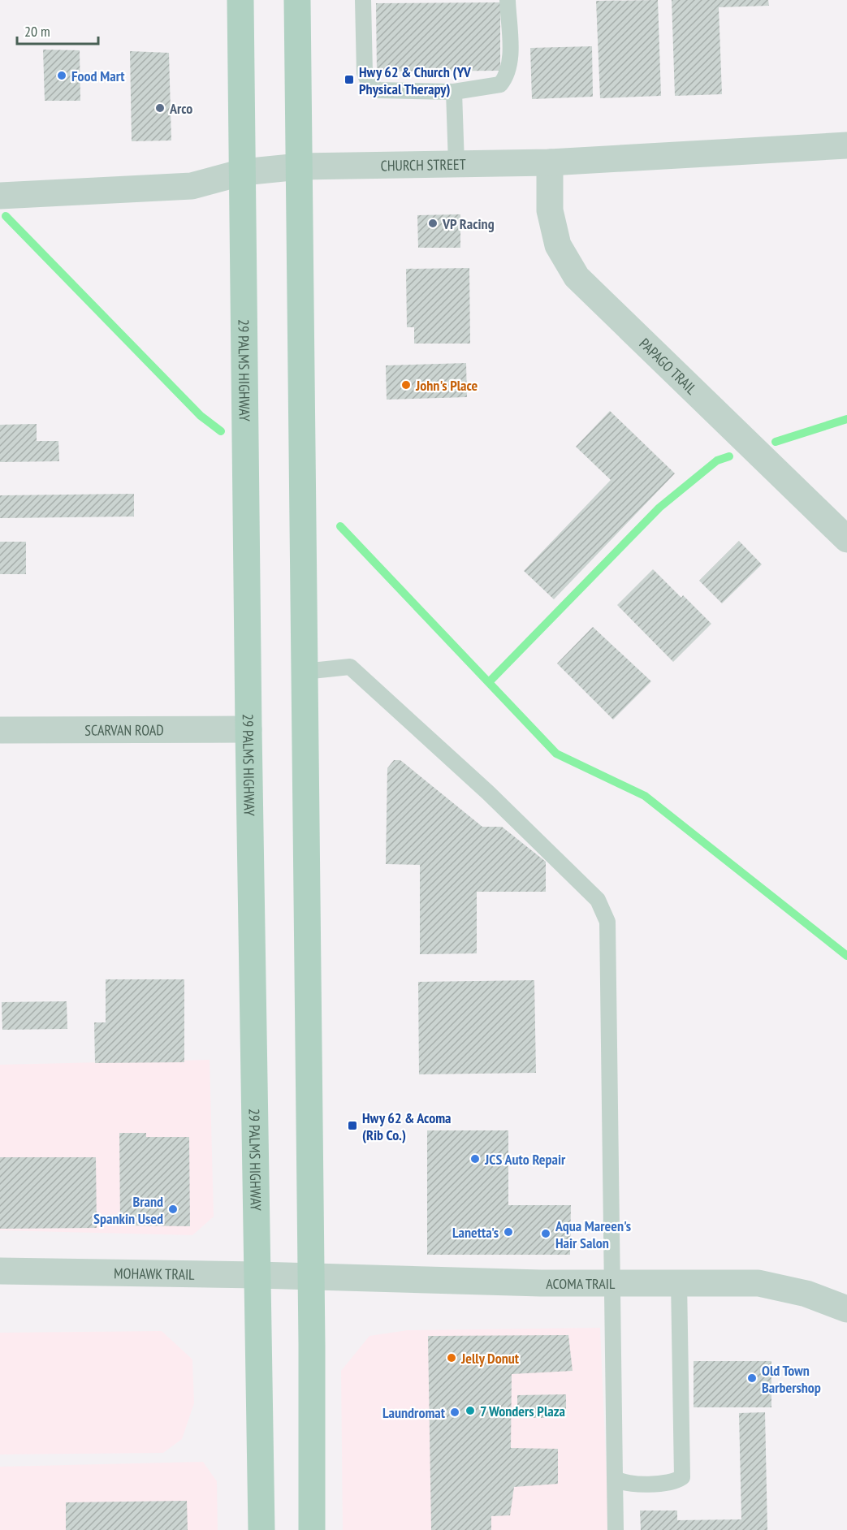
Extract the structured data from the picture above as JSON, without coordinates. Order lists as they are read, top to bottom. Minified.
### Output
{"streets":{"main road":["29 PALMS HIGHWAY"],"street":["CHURCH STREET","PAPAGO TRAIL","SCARVAN ROAD","MOHAWK TRAIL","ACOMA TRAIL"]},"crossings":[["CHURCH STREET","PAPAGO TRAIL"],["CHURCH STREET","29 PALMS HIGHWAY"],["29 PALMS HIGHWAY","SCARVAN ROAD"],["29 PALMS HIGHWAY","MOHAWK TRAIL"],["MOHAWK TRAIL","ACOMA TRAIL"]],"places":{"other":["Food Mart","Arco","VP Racing","John's Place","JCS Auto Repair","Brand Spankin Used","Lanetta's","Aqua Mareen's Hair Salon","Jelly Donut","Old Town Barbershop","7 Wonders Plaza","Laundromat"],"transit":["Hwy 62 & Church (YV Physical Therapy)","Hwy 62 & Acoma (Rib Co.)"]},"scale_bar":"20 m"}
